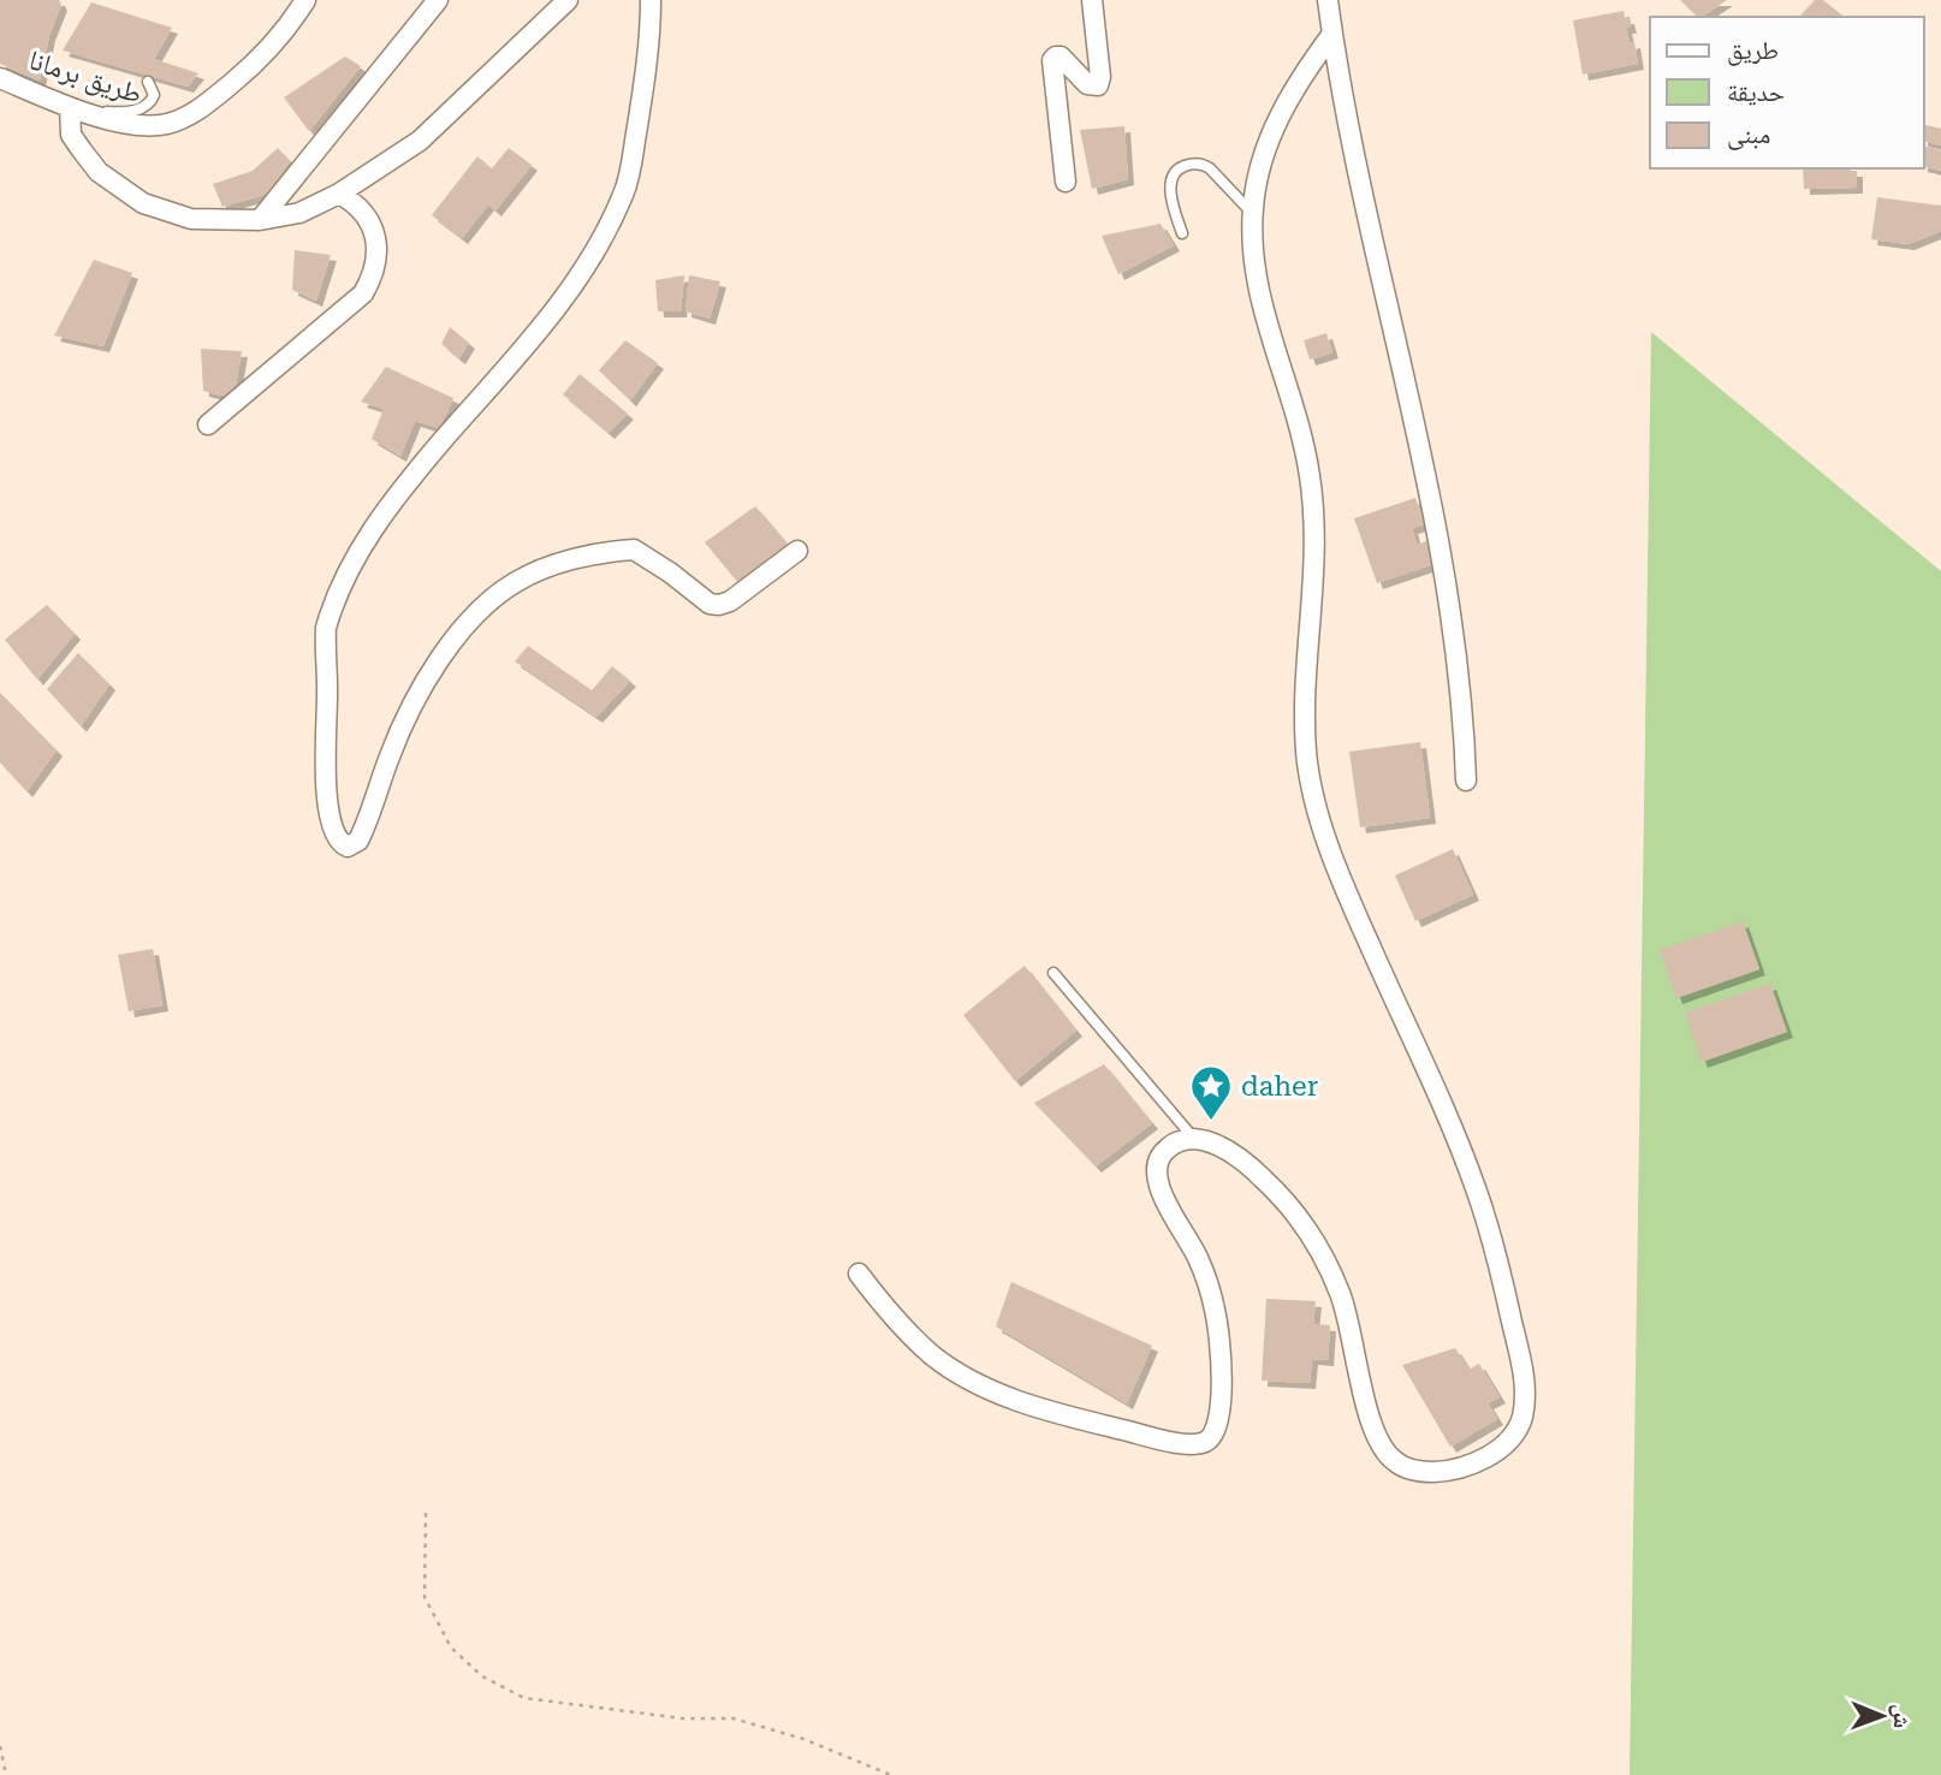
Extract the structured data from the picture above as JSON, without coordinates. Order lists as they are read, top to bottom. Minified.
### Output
{"streets":{"street":["طريق برمانا"]},"places":{"place":["daher"]},"legend":["طريق","حديقة","مبنى"],"north":"right"}
